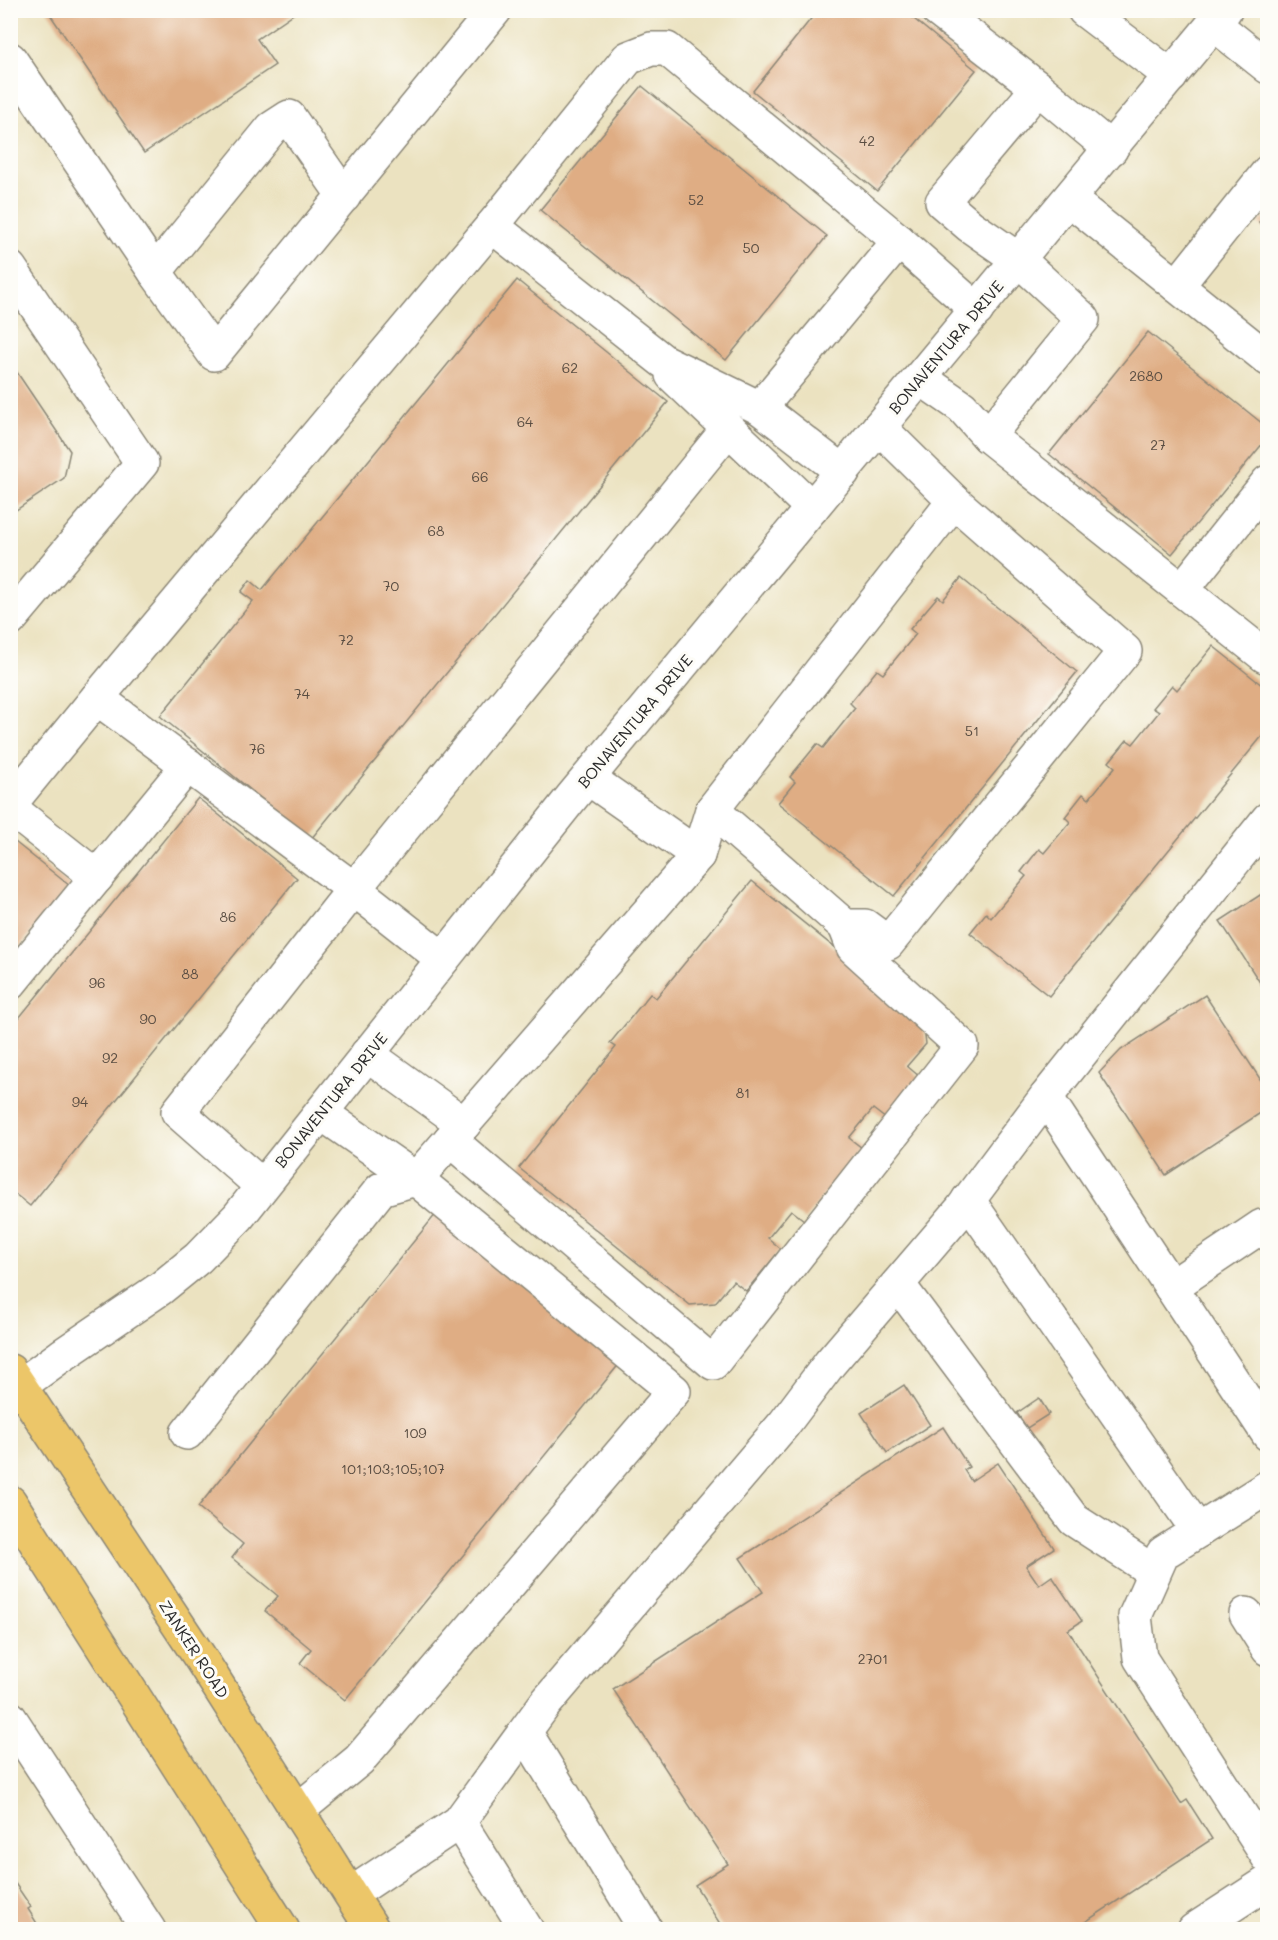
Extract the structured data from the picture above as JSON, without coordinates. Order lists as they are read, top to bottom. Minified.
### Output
{"streets":{"main road":["ZANKER ROAD"],"street":["BONAVENTURA DRIVE"]},"crossings":[["BONAVENTURA DRIVE","ZANKER ROAD"]],"house_numbers":["42","52","50","62","2680","64","27","66","68","70","72","74","51","76","86","88","96","90","92","81","94","109","101;103;105;107","2701"]}
